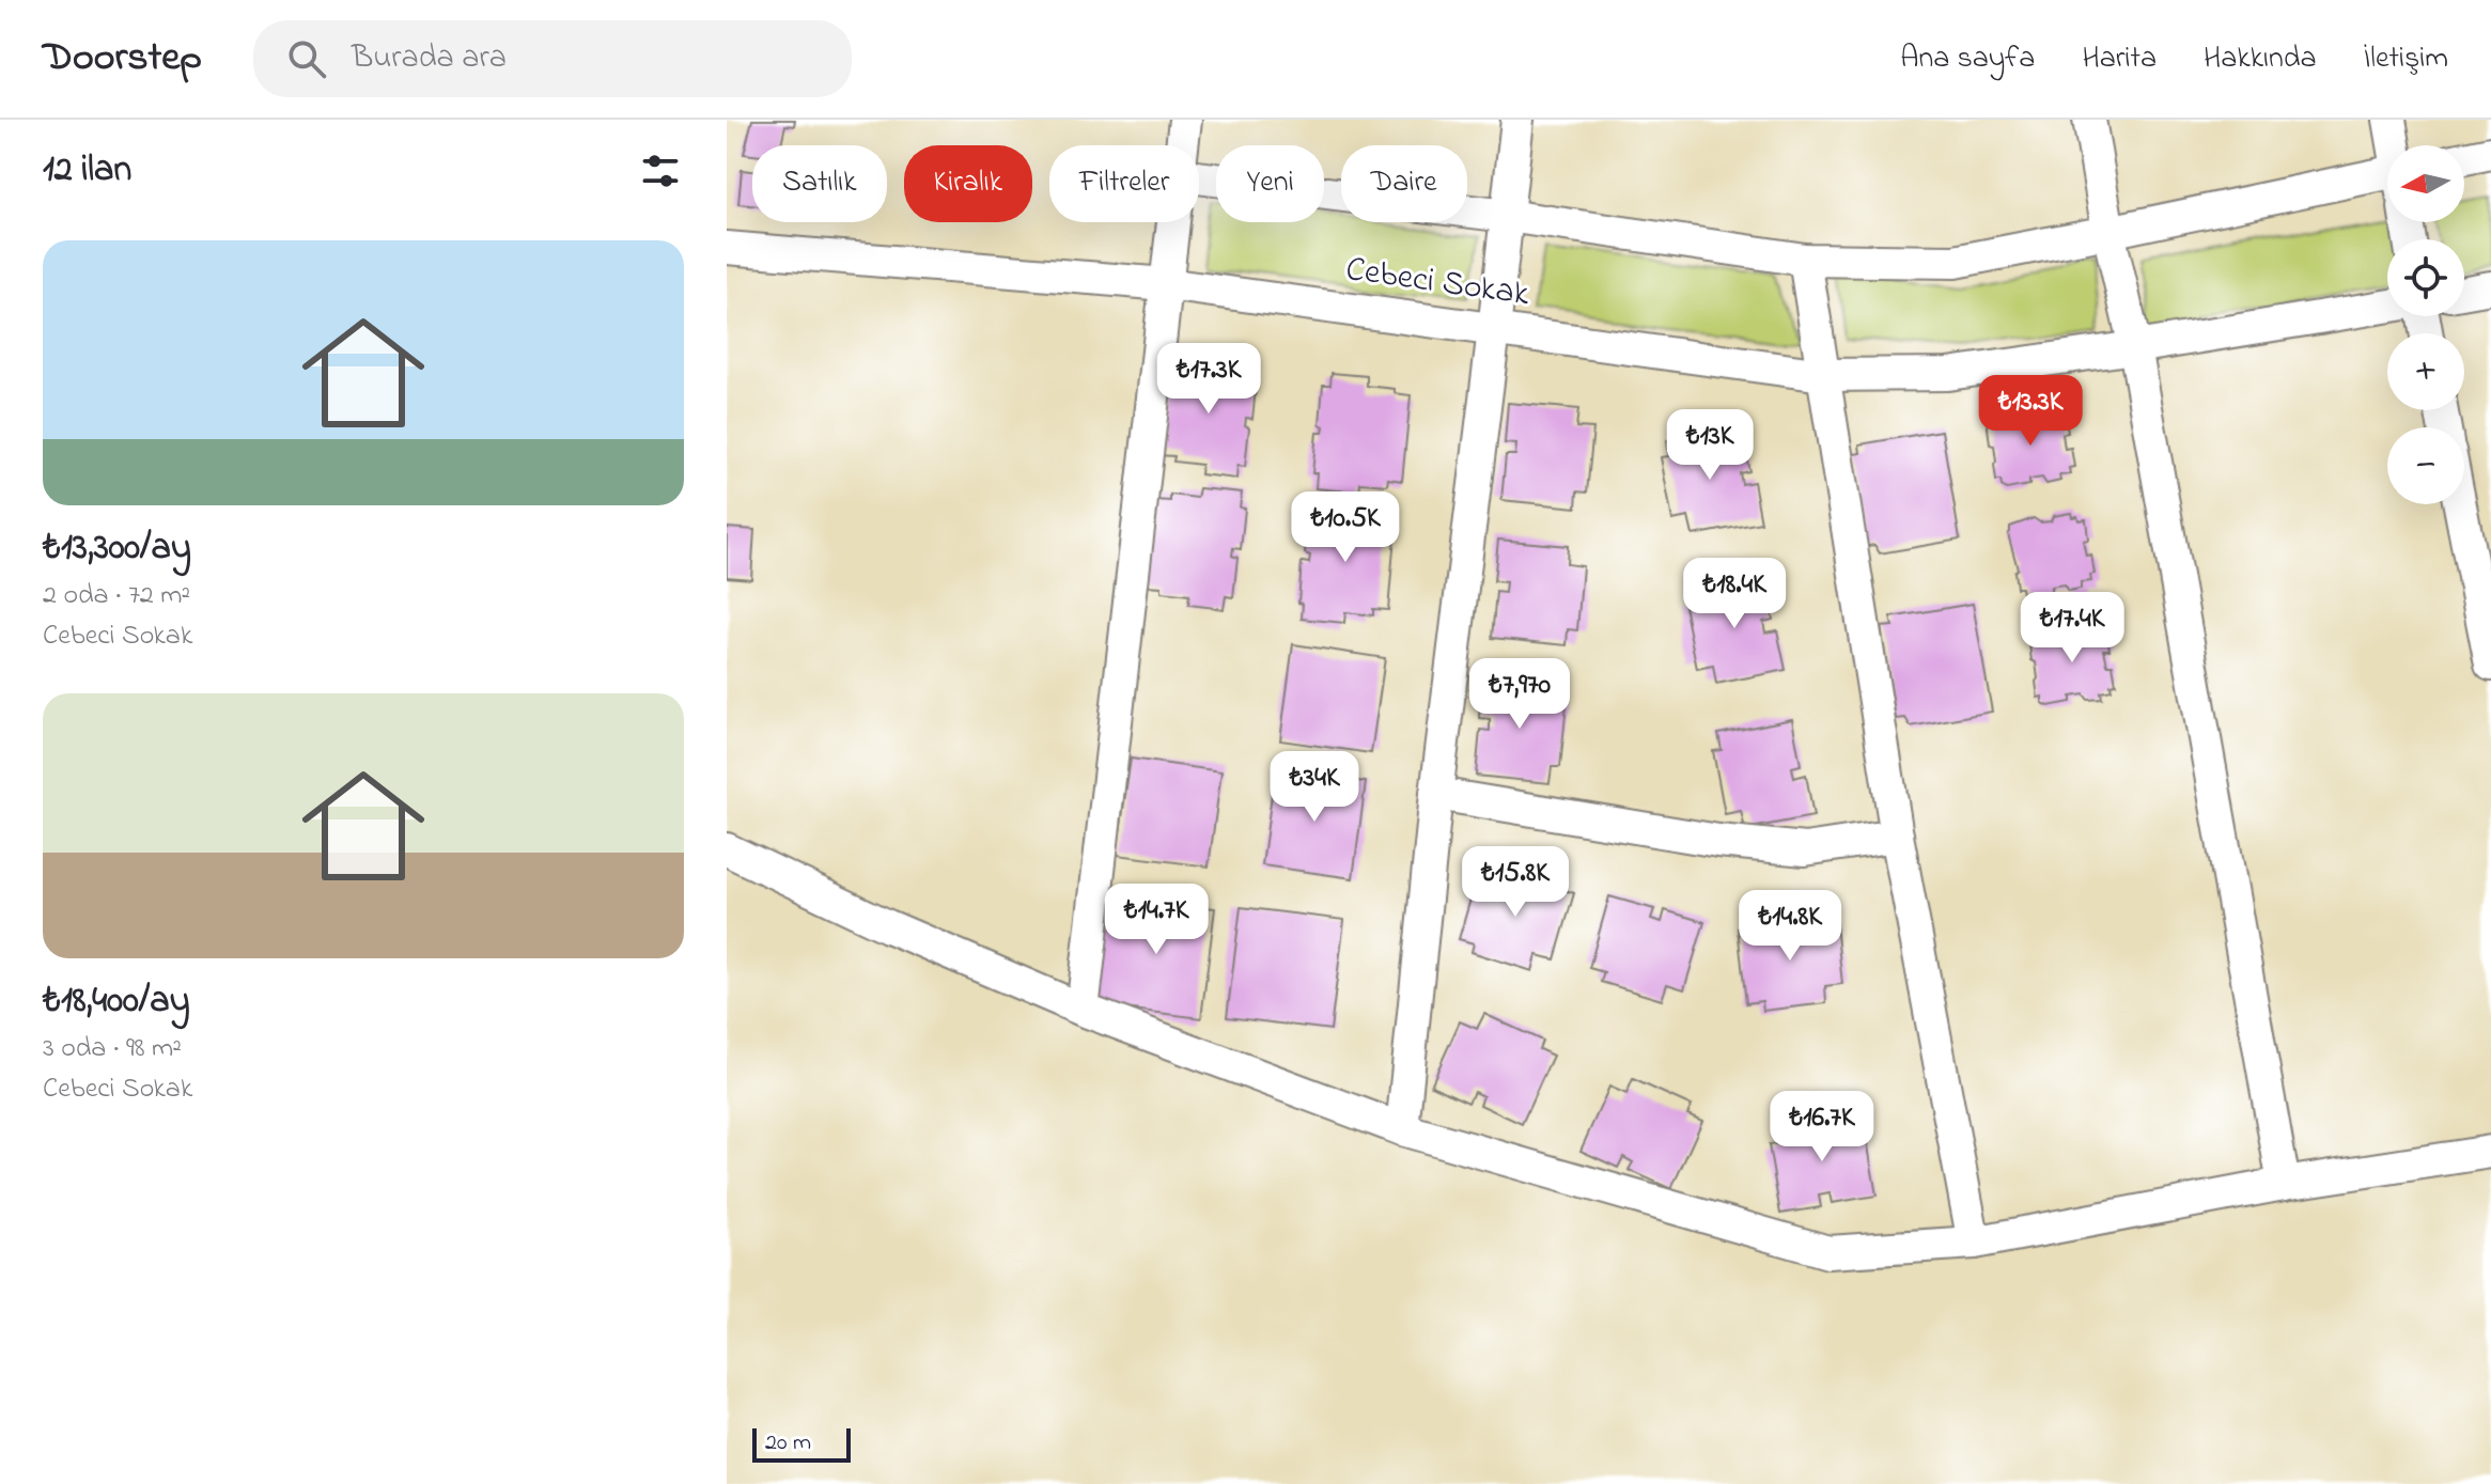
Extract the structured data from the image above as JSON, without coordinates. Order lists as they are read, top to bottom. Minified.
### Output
{"streets":{"street":["Cebeci Sokak"]},"scale_bar":"20 m","north":"left","page":{"header":"Doorstep","search":"Burada ara","nav":["Ana sayfa","Harita","Hakkında","İletişim"],"heading":"12 ilan","map_buttons":["+","−"],"chip":["Satılık","Kiralık","Filtreler","Yeni","Daire"],"list":[{"name":"₺13,300/ay","note":"2 oda · 72 m² · Cebeci Sokak"},{"name":"₺18,400/ay","note":"3 oda · 98 m² · Cebeci Sokak"}],"price":["₺17.3K","₺13.3K","₺13K","₺10.5K","₺18.4K","₺17.4K","₺7,970","₺34K","₺15.8K","₺14.7K","₺14.8K","₺16.7K"],"scale":"20 m"}}
